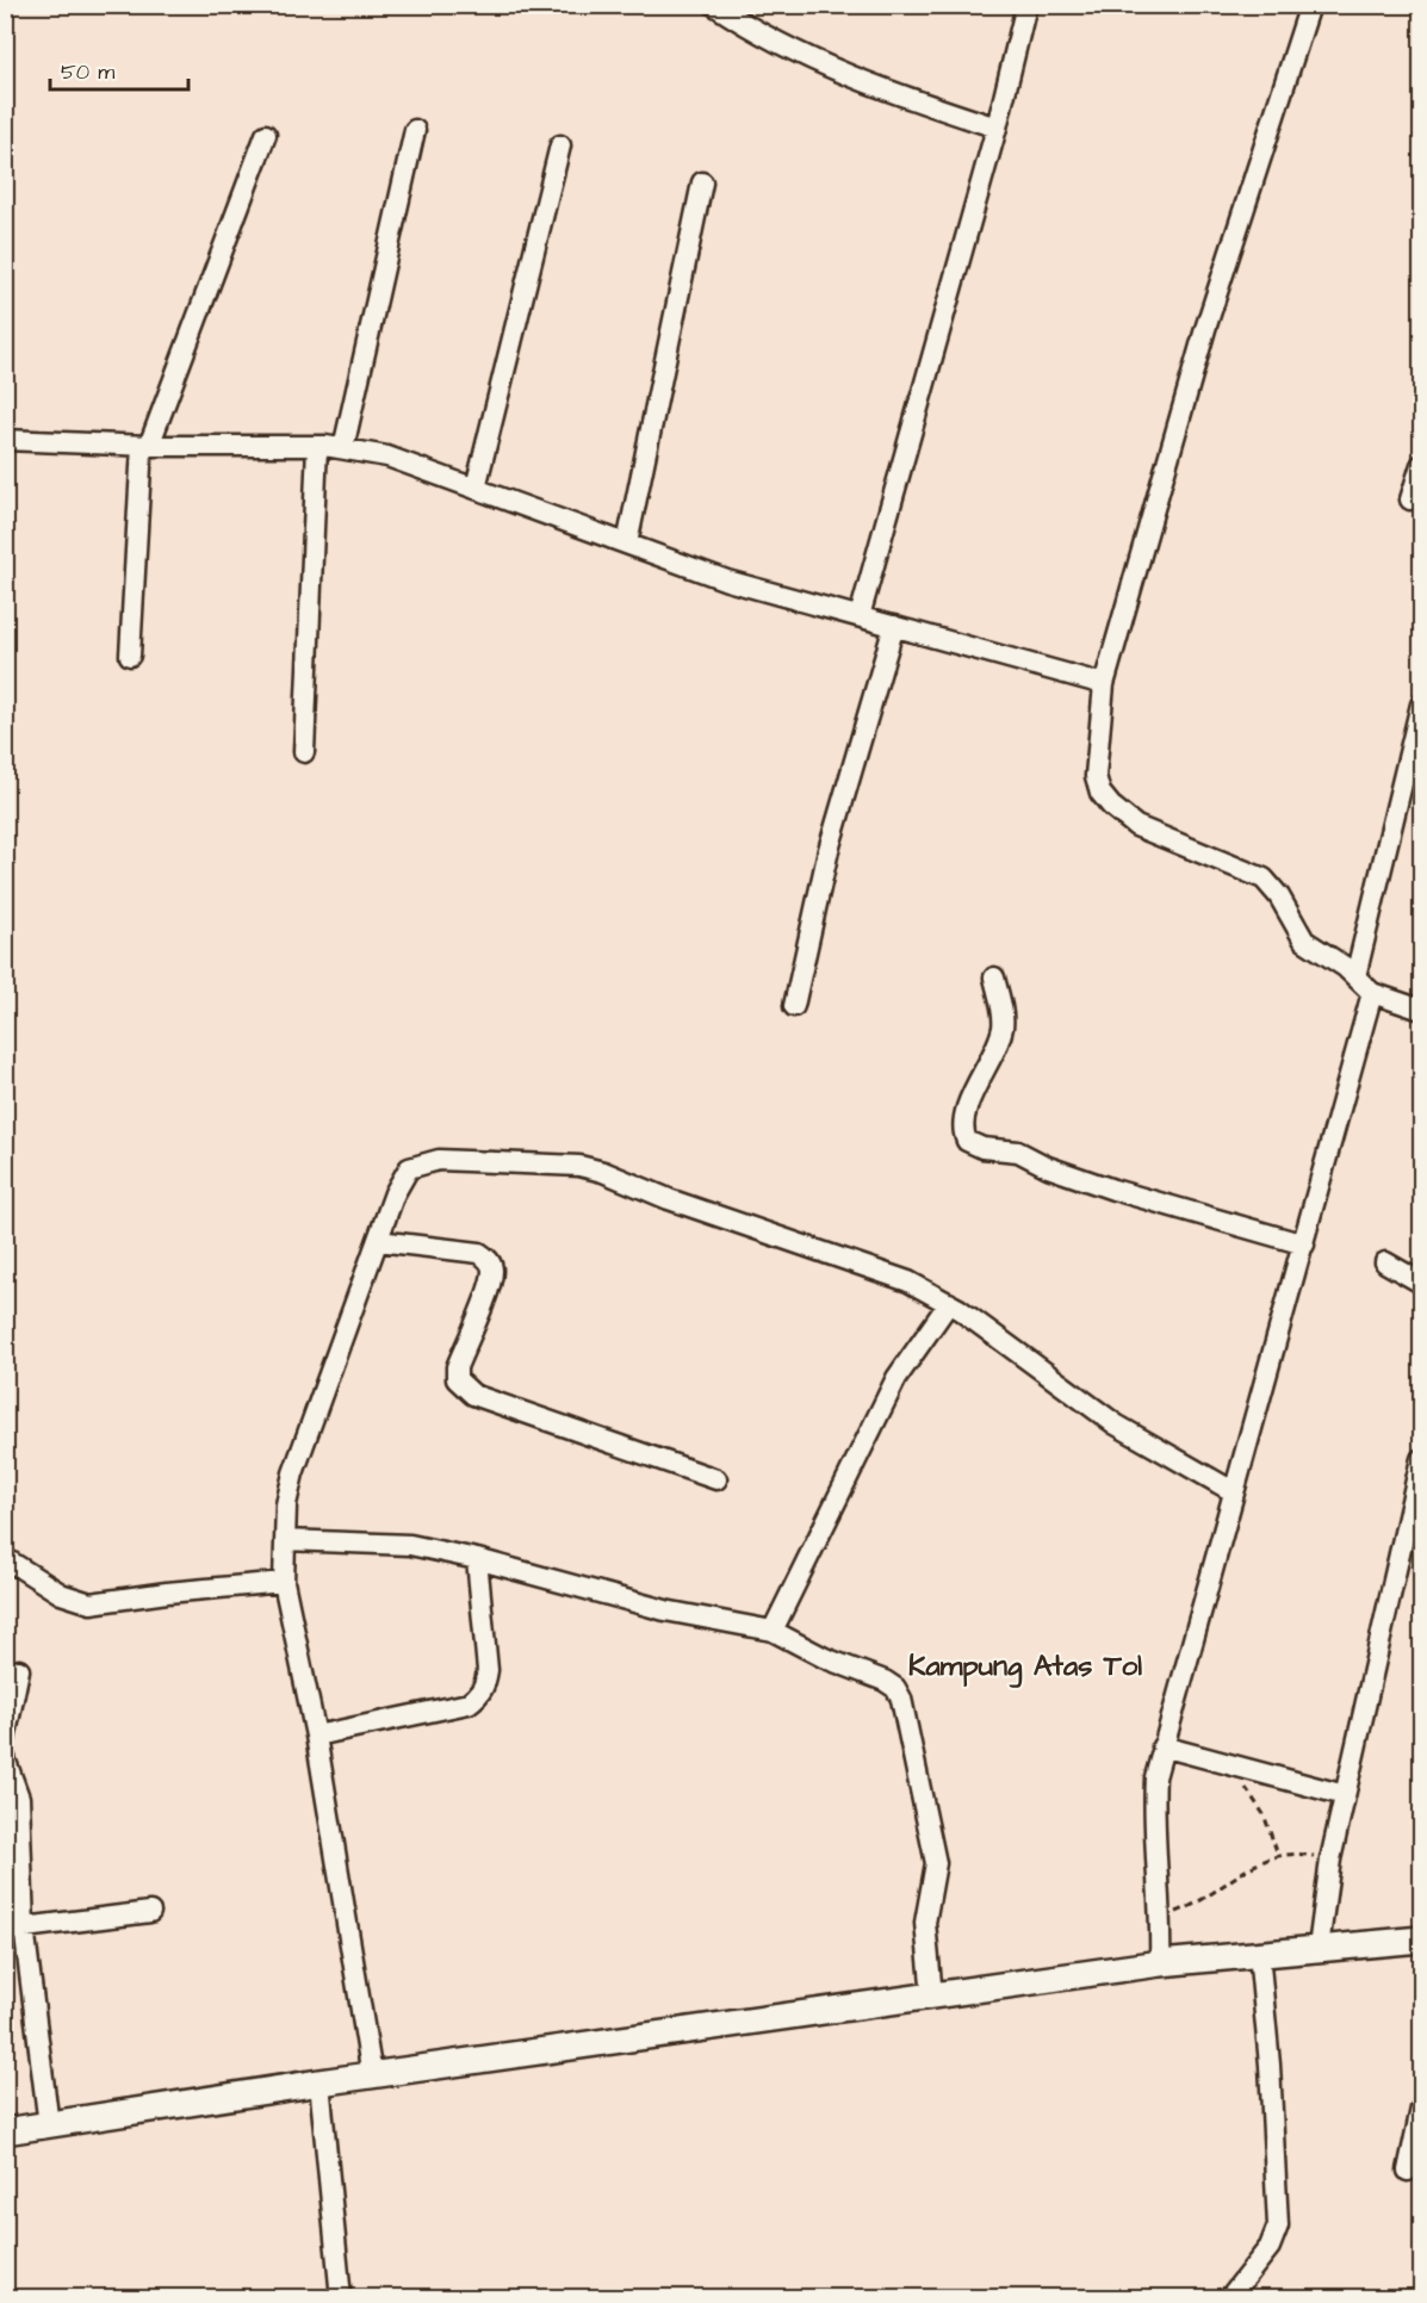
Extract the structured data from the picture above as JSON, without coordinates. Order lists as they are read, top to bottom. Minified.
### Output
{"districts":["Kampung Atas Tol"],"scale_bar":"50 m"}
